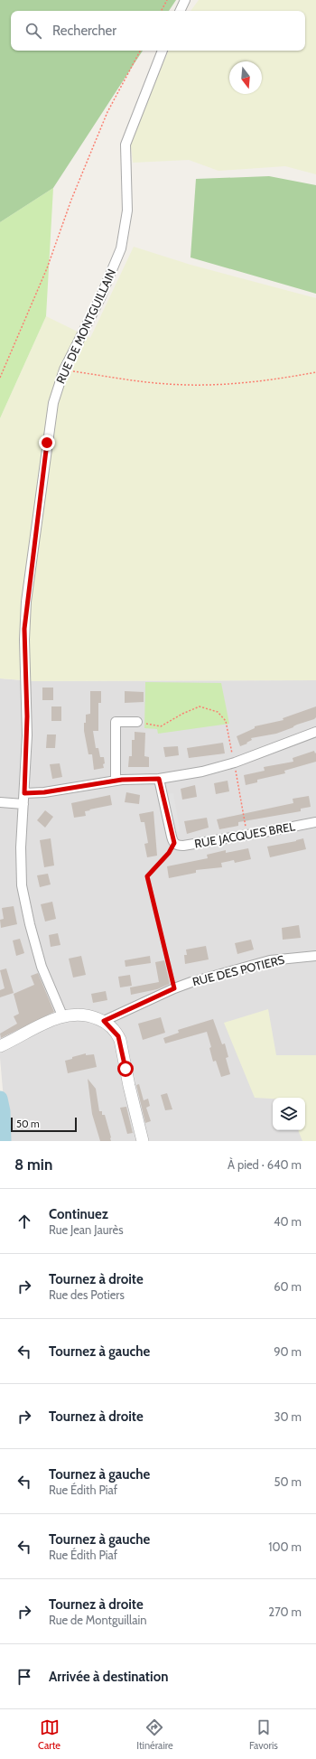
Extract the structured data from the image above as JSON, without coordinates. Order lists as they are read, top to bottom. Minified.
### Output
{"streets":{"street":["RUE DE MONTGUILLAIN","RUE JACQUES BREL","RUE DES POTIERS"]},"scale_bar":"50 m","north":"bottom","page":{"search":"Rechercher","scale":"50 m","heading":["8 min","À pied · 640 m"],"list":[["Continuez","Rue Jean Jaurès","40 m"],["Tournez à droite","Rue des Potiers","60 m"],["Tournez à gauche","90 m"],["Tournez à droite","30 m"],["Tournez à gauche","Rue Édith Piaf","50 m"],["Tournez à gauche","Rue Édith Piaf","100 m"],["Tournez à droite","Rue de Montguillain","270 m"],"Arrivée à destination"],"nav":["Carte","Itinéraire","Favoris"]}}
